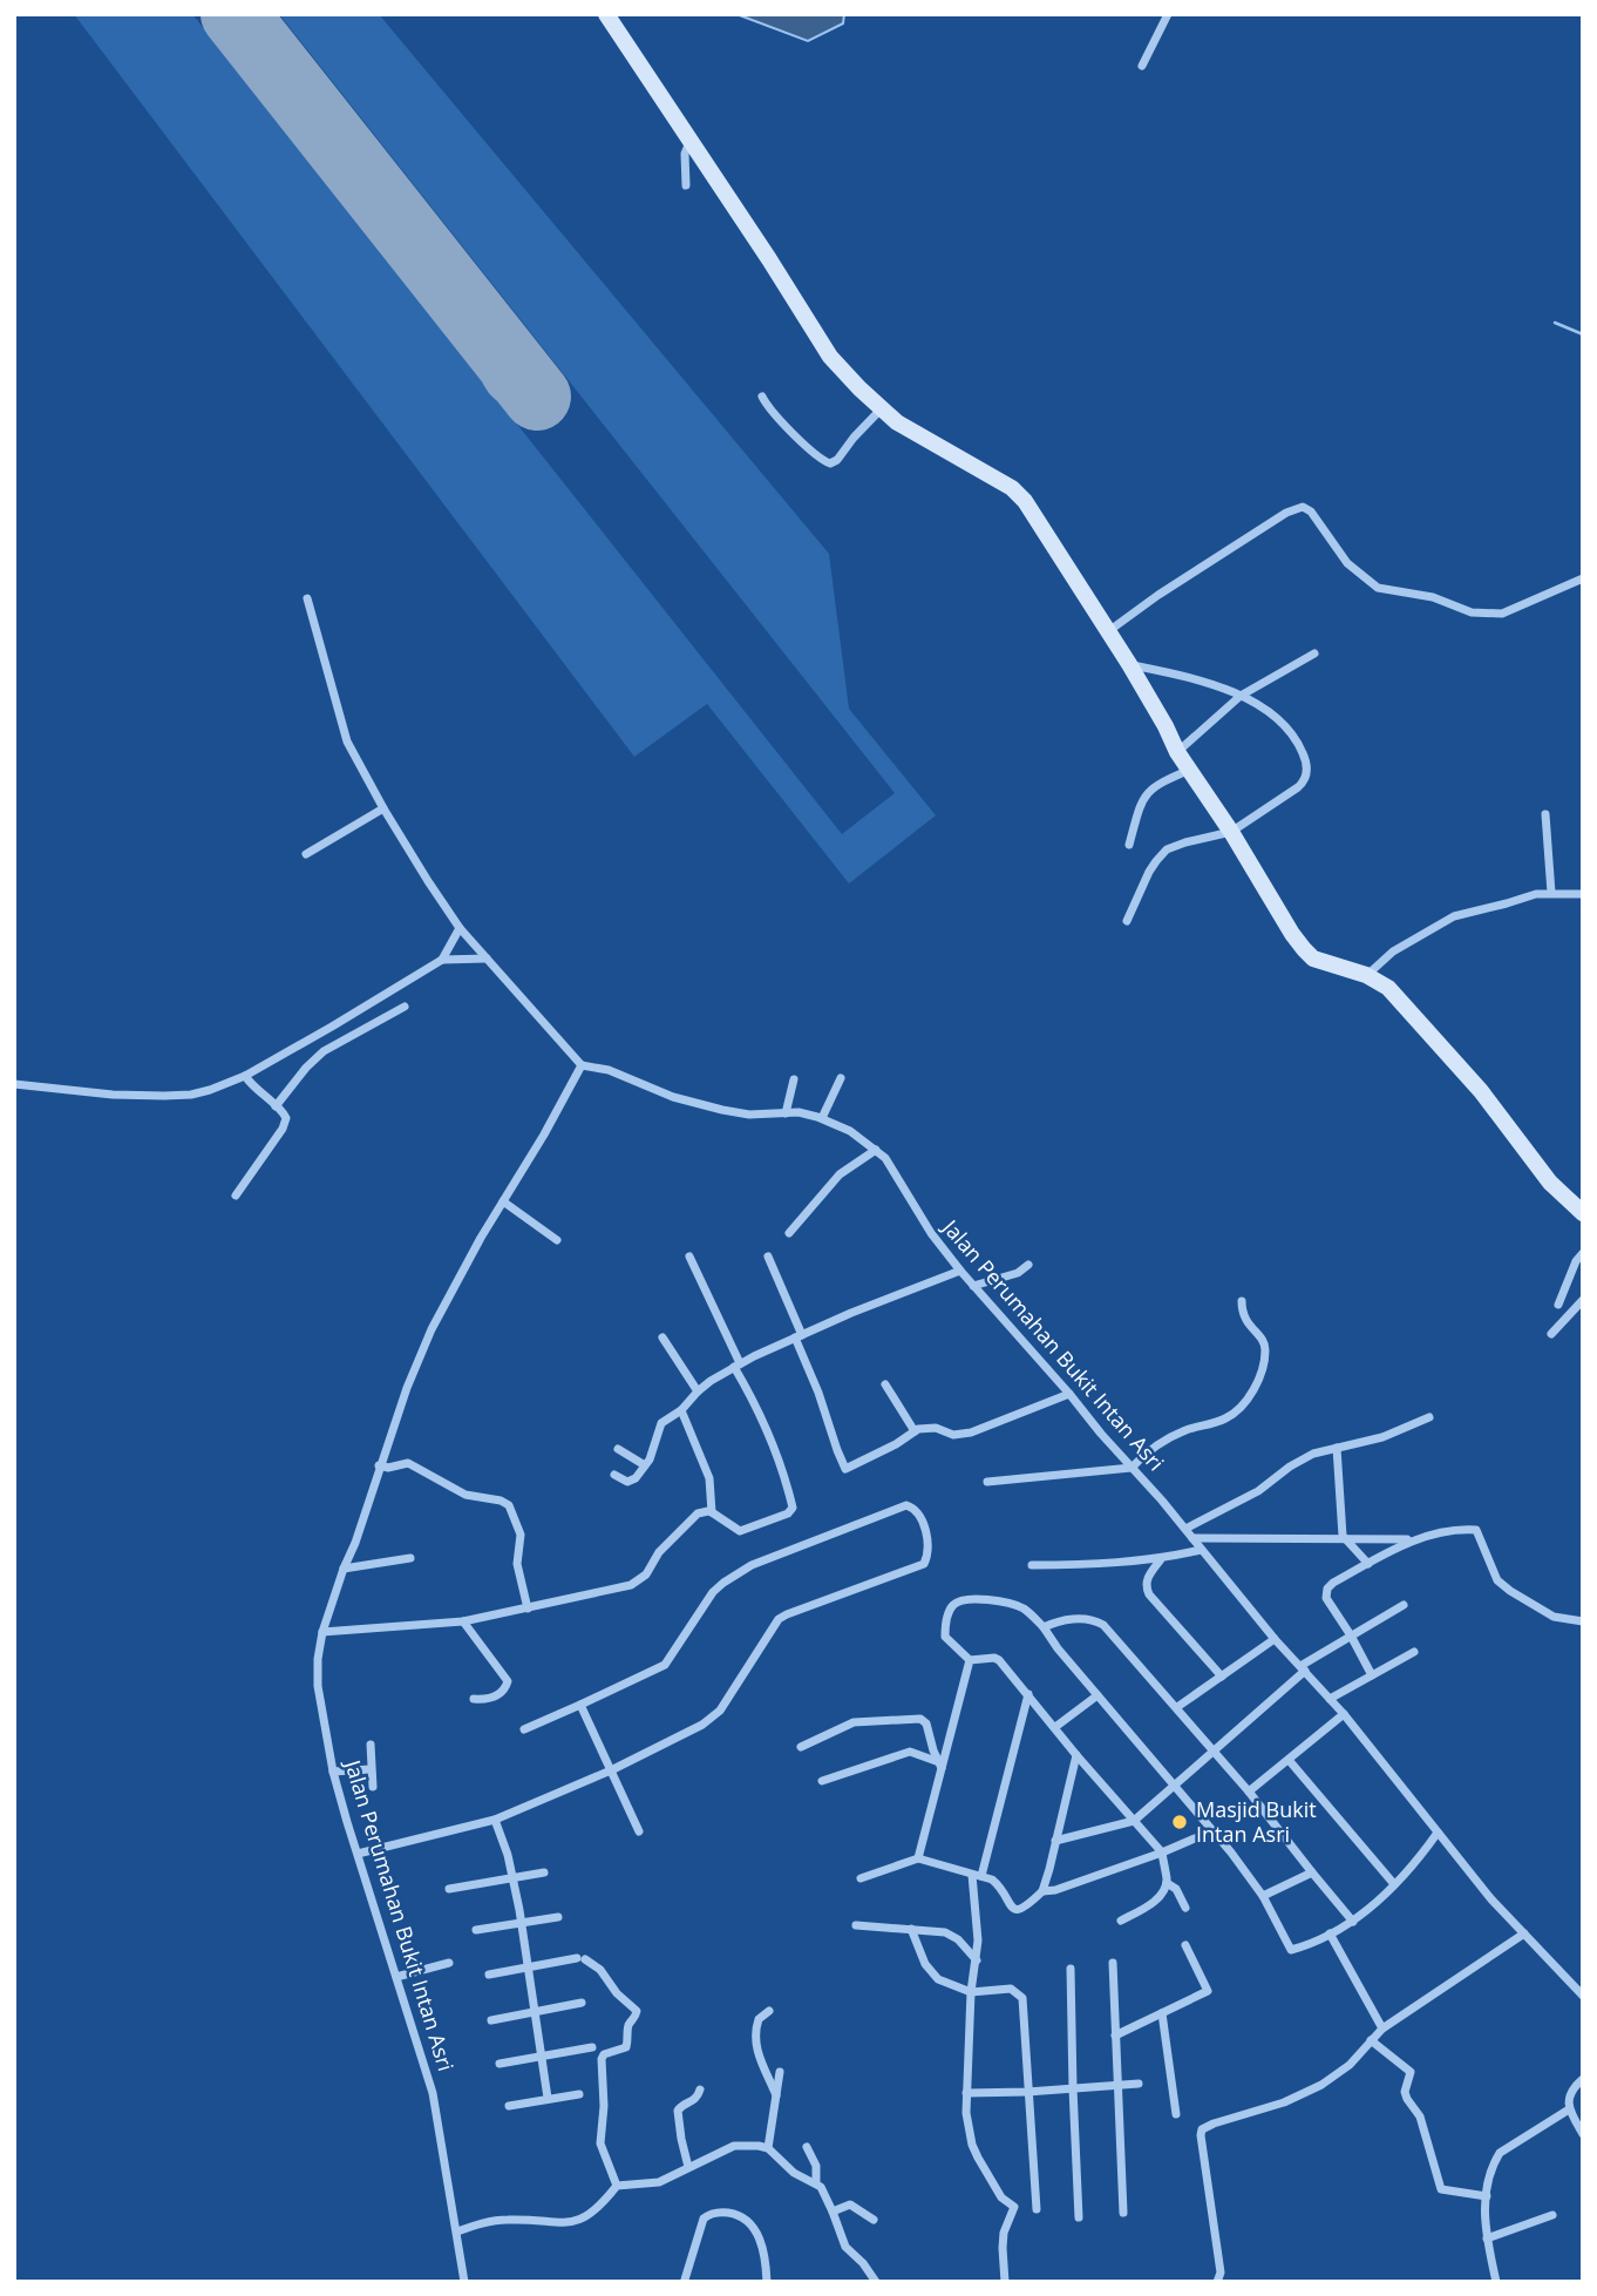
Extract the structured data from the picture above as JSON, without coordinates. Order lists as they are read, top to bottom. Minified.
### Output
{"streets":{"street":["Jalan Perumahan Bukit Intan Asri"]},"places":["Masjid Bukit Intan Asri"]}
